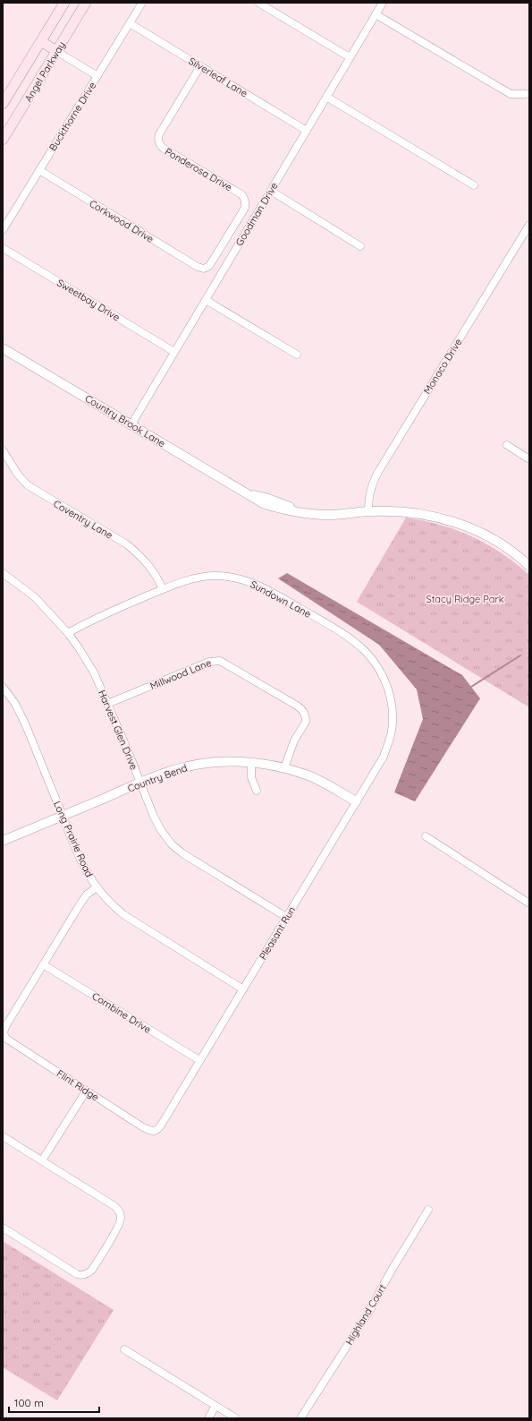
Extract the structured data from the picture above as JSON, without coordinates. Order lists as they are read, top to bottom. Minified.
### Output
{"streets":{"main road":["Angel Parkway"],"street":["Silverleaf Lane","Buckthorne Drive","Ponderosa Drive","Goodman Drive","Corkwood Drive","Sweetbay Drive","Monaco Drive","Country Brook Lane","Coventry Lane","Sundown Lane","Millwood Lane","Harvest Glen Drive","Country Bend","Long Prairie Road","Pleasant Run","Combine Drive","Flint Ridge","Highland Court"]},"crossings":[["Silverleaf Lane","Buckthorne Drive"],["Silverleaf Lane","Ponderosa Drive"],["Silverleaf Lane","Goodman Drive"],["Buckthorne Drive","Corkwood Drive"],["Ponderosa Drive","Corkwood Drive"],["Goodman Drive","Sweetbay Drive"],["Goodman Drive","Country Brook Lane"],["Monaco Drive","Country Brook Lane"],["Coventry Lane","Sundown Lane"],["Sundown Lane","Harvest Glen Drive"],["Sundown Lane","Pleasant Run"],["Millwood Lane","Harvest Glen Drive"],["Millwood Lane","Country Bend"],["Harvest Glen Drive","Country Bend"],["Harvest Glen Drive","Pleasant Run"],["Country Bend","Long Prairie Road"],["Country Bend","Pleasant Run"],["Long Prairie Road","Pleasant Run"],["Pleasant Run","Combine Drive"],["Pleasant Run","Flint Ridge"]],"parks":["Stacy Ridge Park"],"scale_bar":"100 m"}
